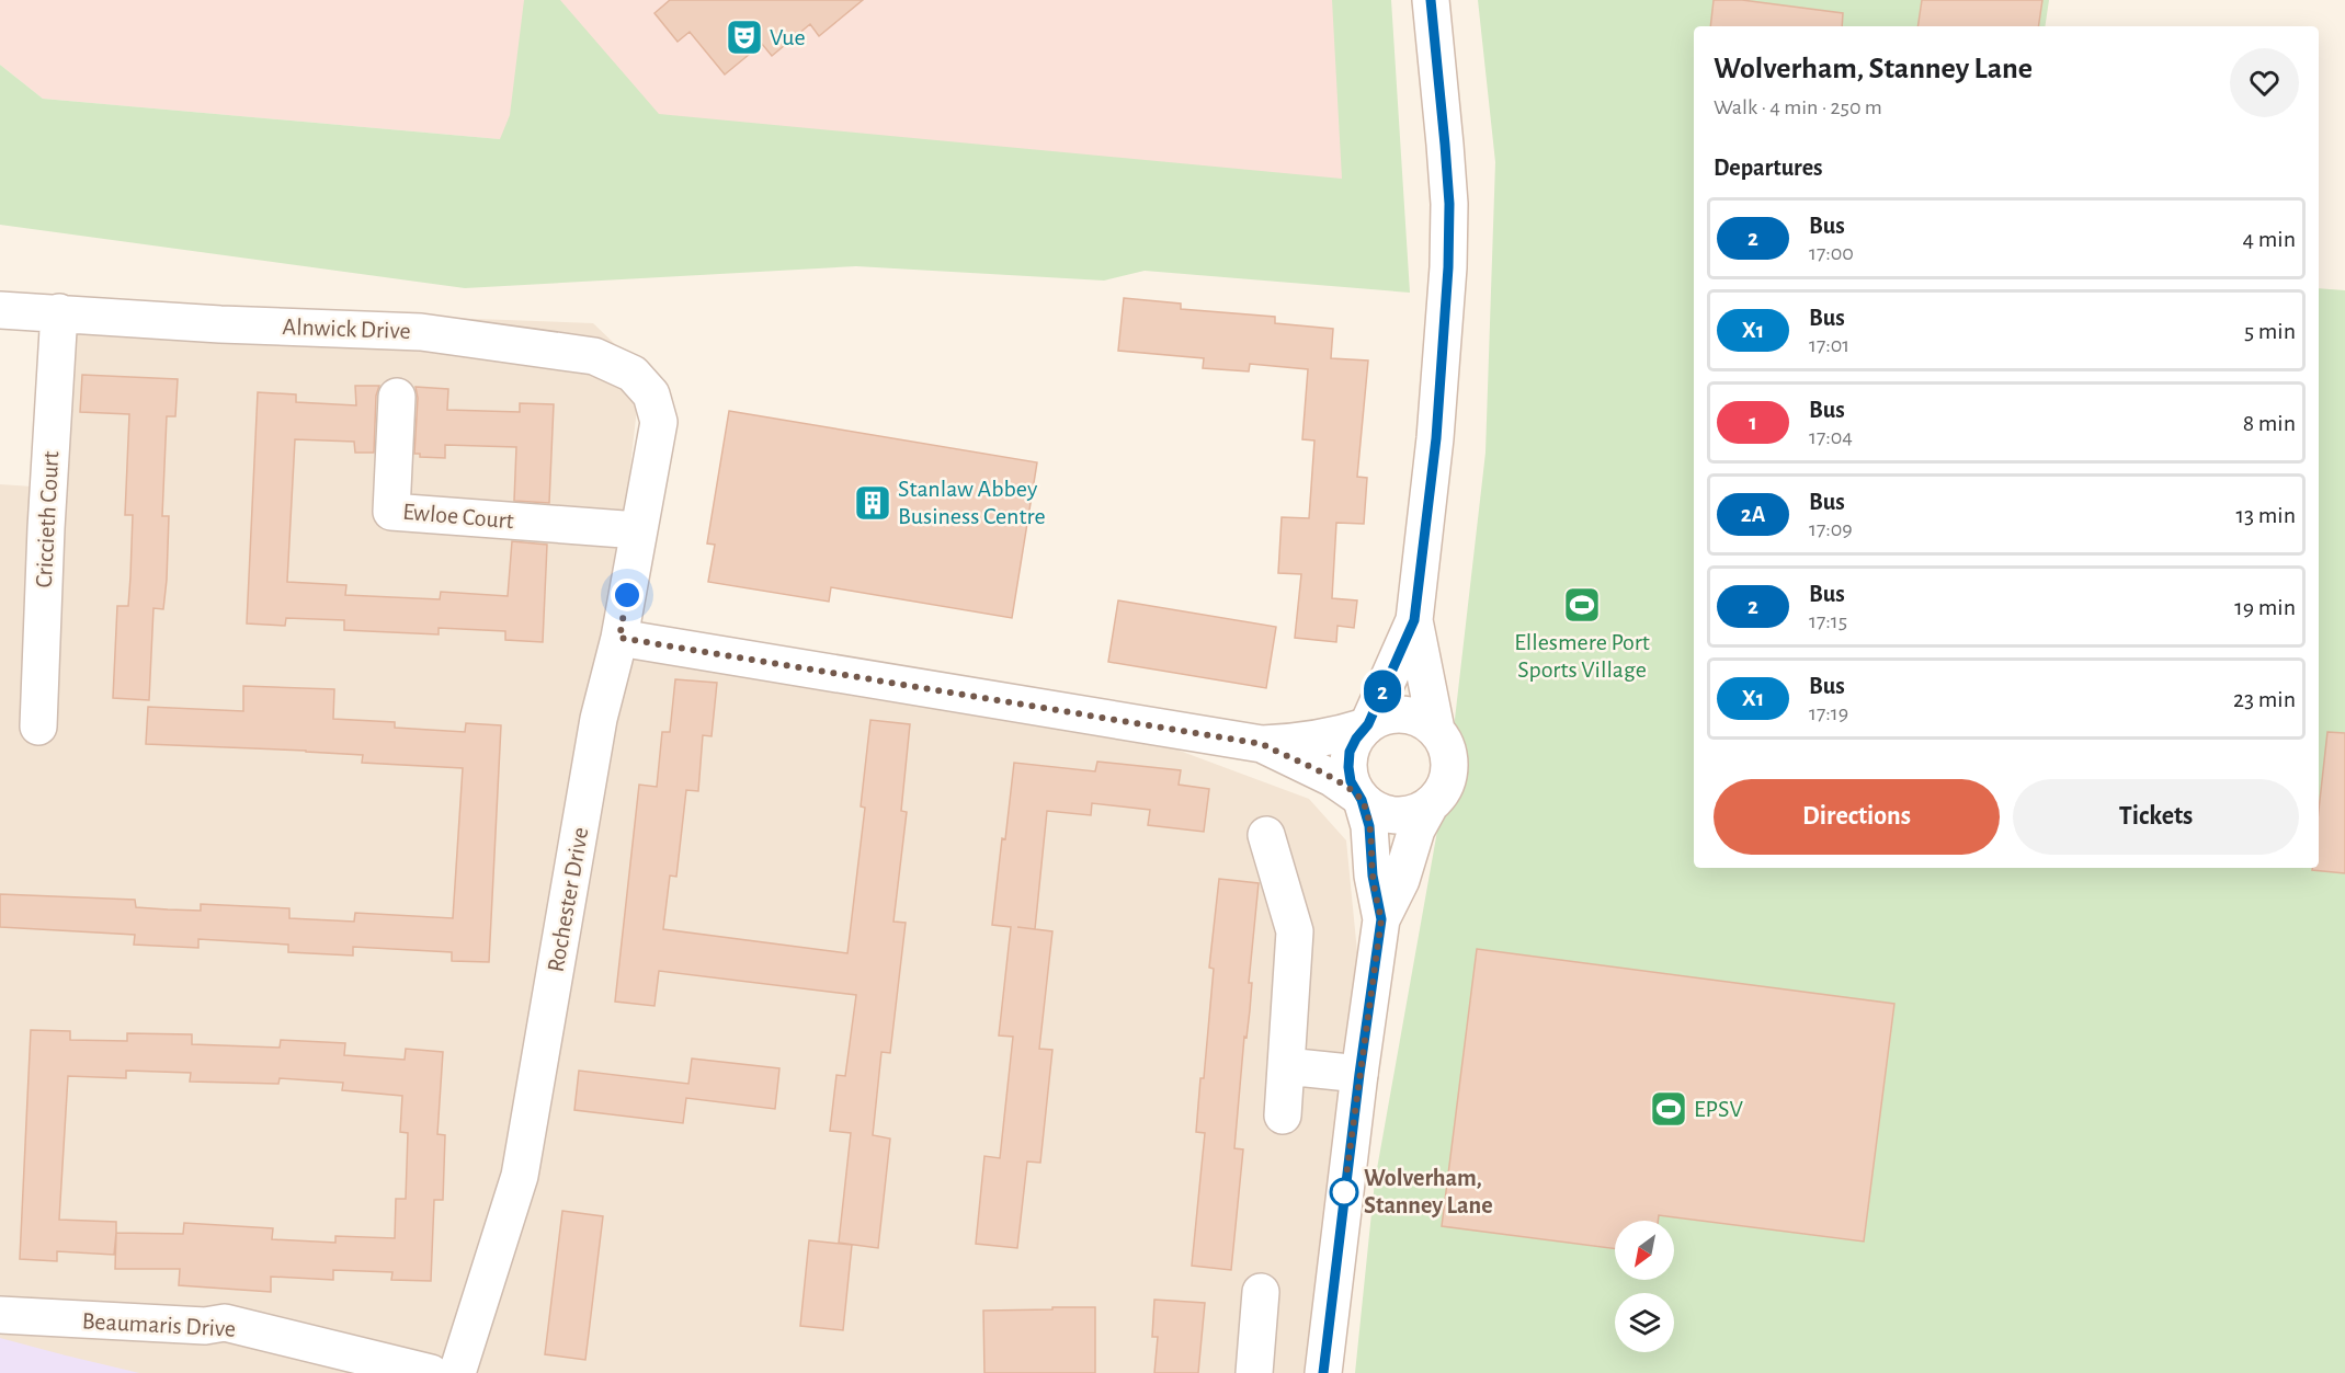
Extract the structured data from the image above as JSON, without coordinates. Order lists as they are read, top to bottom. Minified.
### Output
{"streets":{"street":["Alnwick Drive","Ewloe Court","Criccieth Court","Rochester Drive","Beaumaris Drive"]},"crossings":[["Alnwick Drive","Criccieth Court"],["Alnwick Drive","Rochester Drive"],["Ewloe Court","Rochester Drive"]],"places":{"theatre":["Vue"],"building":["Stanlaw Abbey Business Centre"],"sports":["Ellesmere Port Sports Village","EPSV"],"other":["Wolverham, Stanney Lane"]},"lines":["bus line 2"],"north":"bottom left","page":{"on_map":"2","heading":[["Wolverham, Stanney Lane","Walk · 4 min · 250 m"],"Departures"],"list":[{"mark":"2","name":"Bus","note":"17:00","value":"4 min"},{"mark":"X1","name":"Bus","note":"17:01","value":"5 min"},{"mark":"1","name":"Bus","note":"17:04","value":"8 min"},{"mark":"2A","name":"Bus","note":"17:09","value":"13 min"},{"mark":"2","name":"Bus","note":"17:15","value":"19 min"},{"mark":"X1","name":"Bus","note":"17:19","value":"23 min"}],"buttons":["Directions","Tickets"]}}
